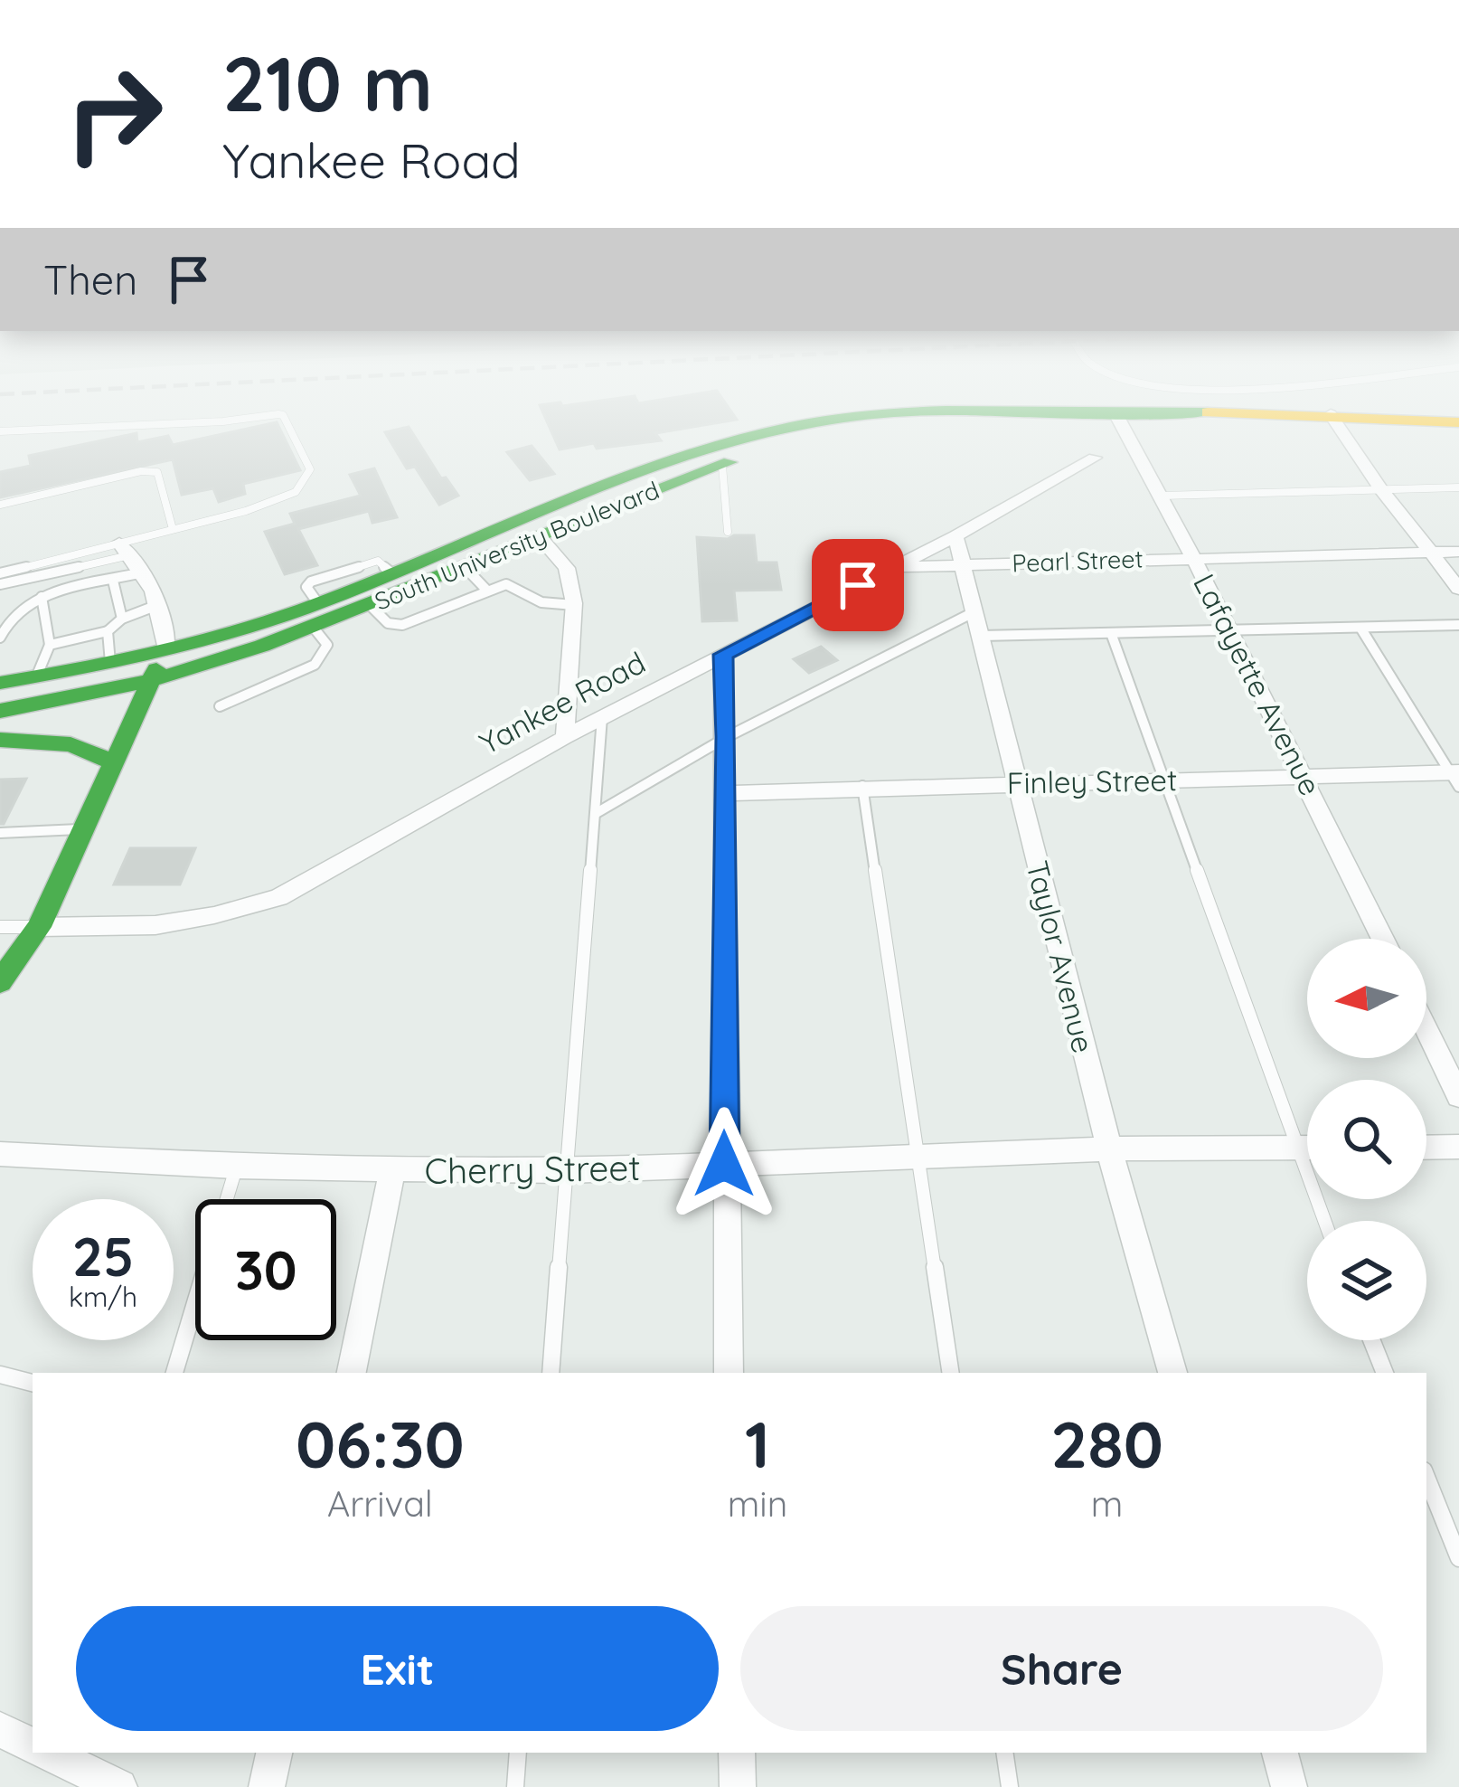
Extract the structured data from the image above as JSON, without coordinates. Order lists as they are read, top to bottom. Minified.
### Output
{"streets":{"street":["South University Boulevard","Pearl Street","Lafayette Avenue","Yankee Road","Finley Street","Taylor Avenue","Cherry Street"]},"crossings":[["Pearl Street","Lafayette Avenue"],["Pearl Street","Yankee Road"],["Pearl Street","Taylor Avenue"],["Lafayette Avenue","Finley Street"],["Yankee Road","Taylor Avenue"],["Finley Street","Taylor Avenue"],["Taylor Avenue","Cherry Street"]],"north":"left","page":{"turn":["210 m","Yankee Road"],"then":"Then","speed":"25 km/h","limit":"30","eta":["06:30","Arrival","1","min","280","m"],"buttons":["Exit","Share"]}}
